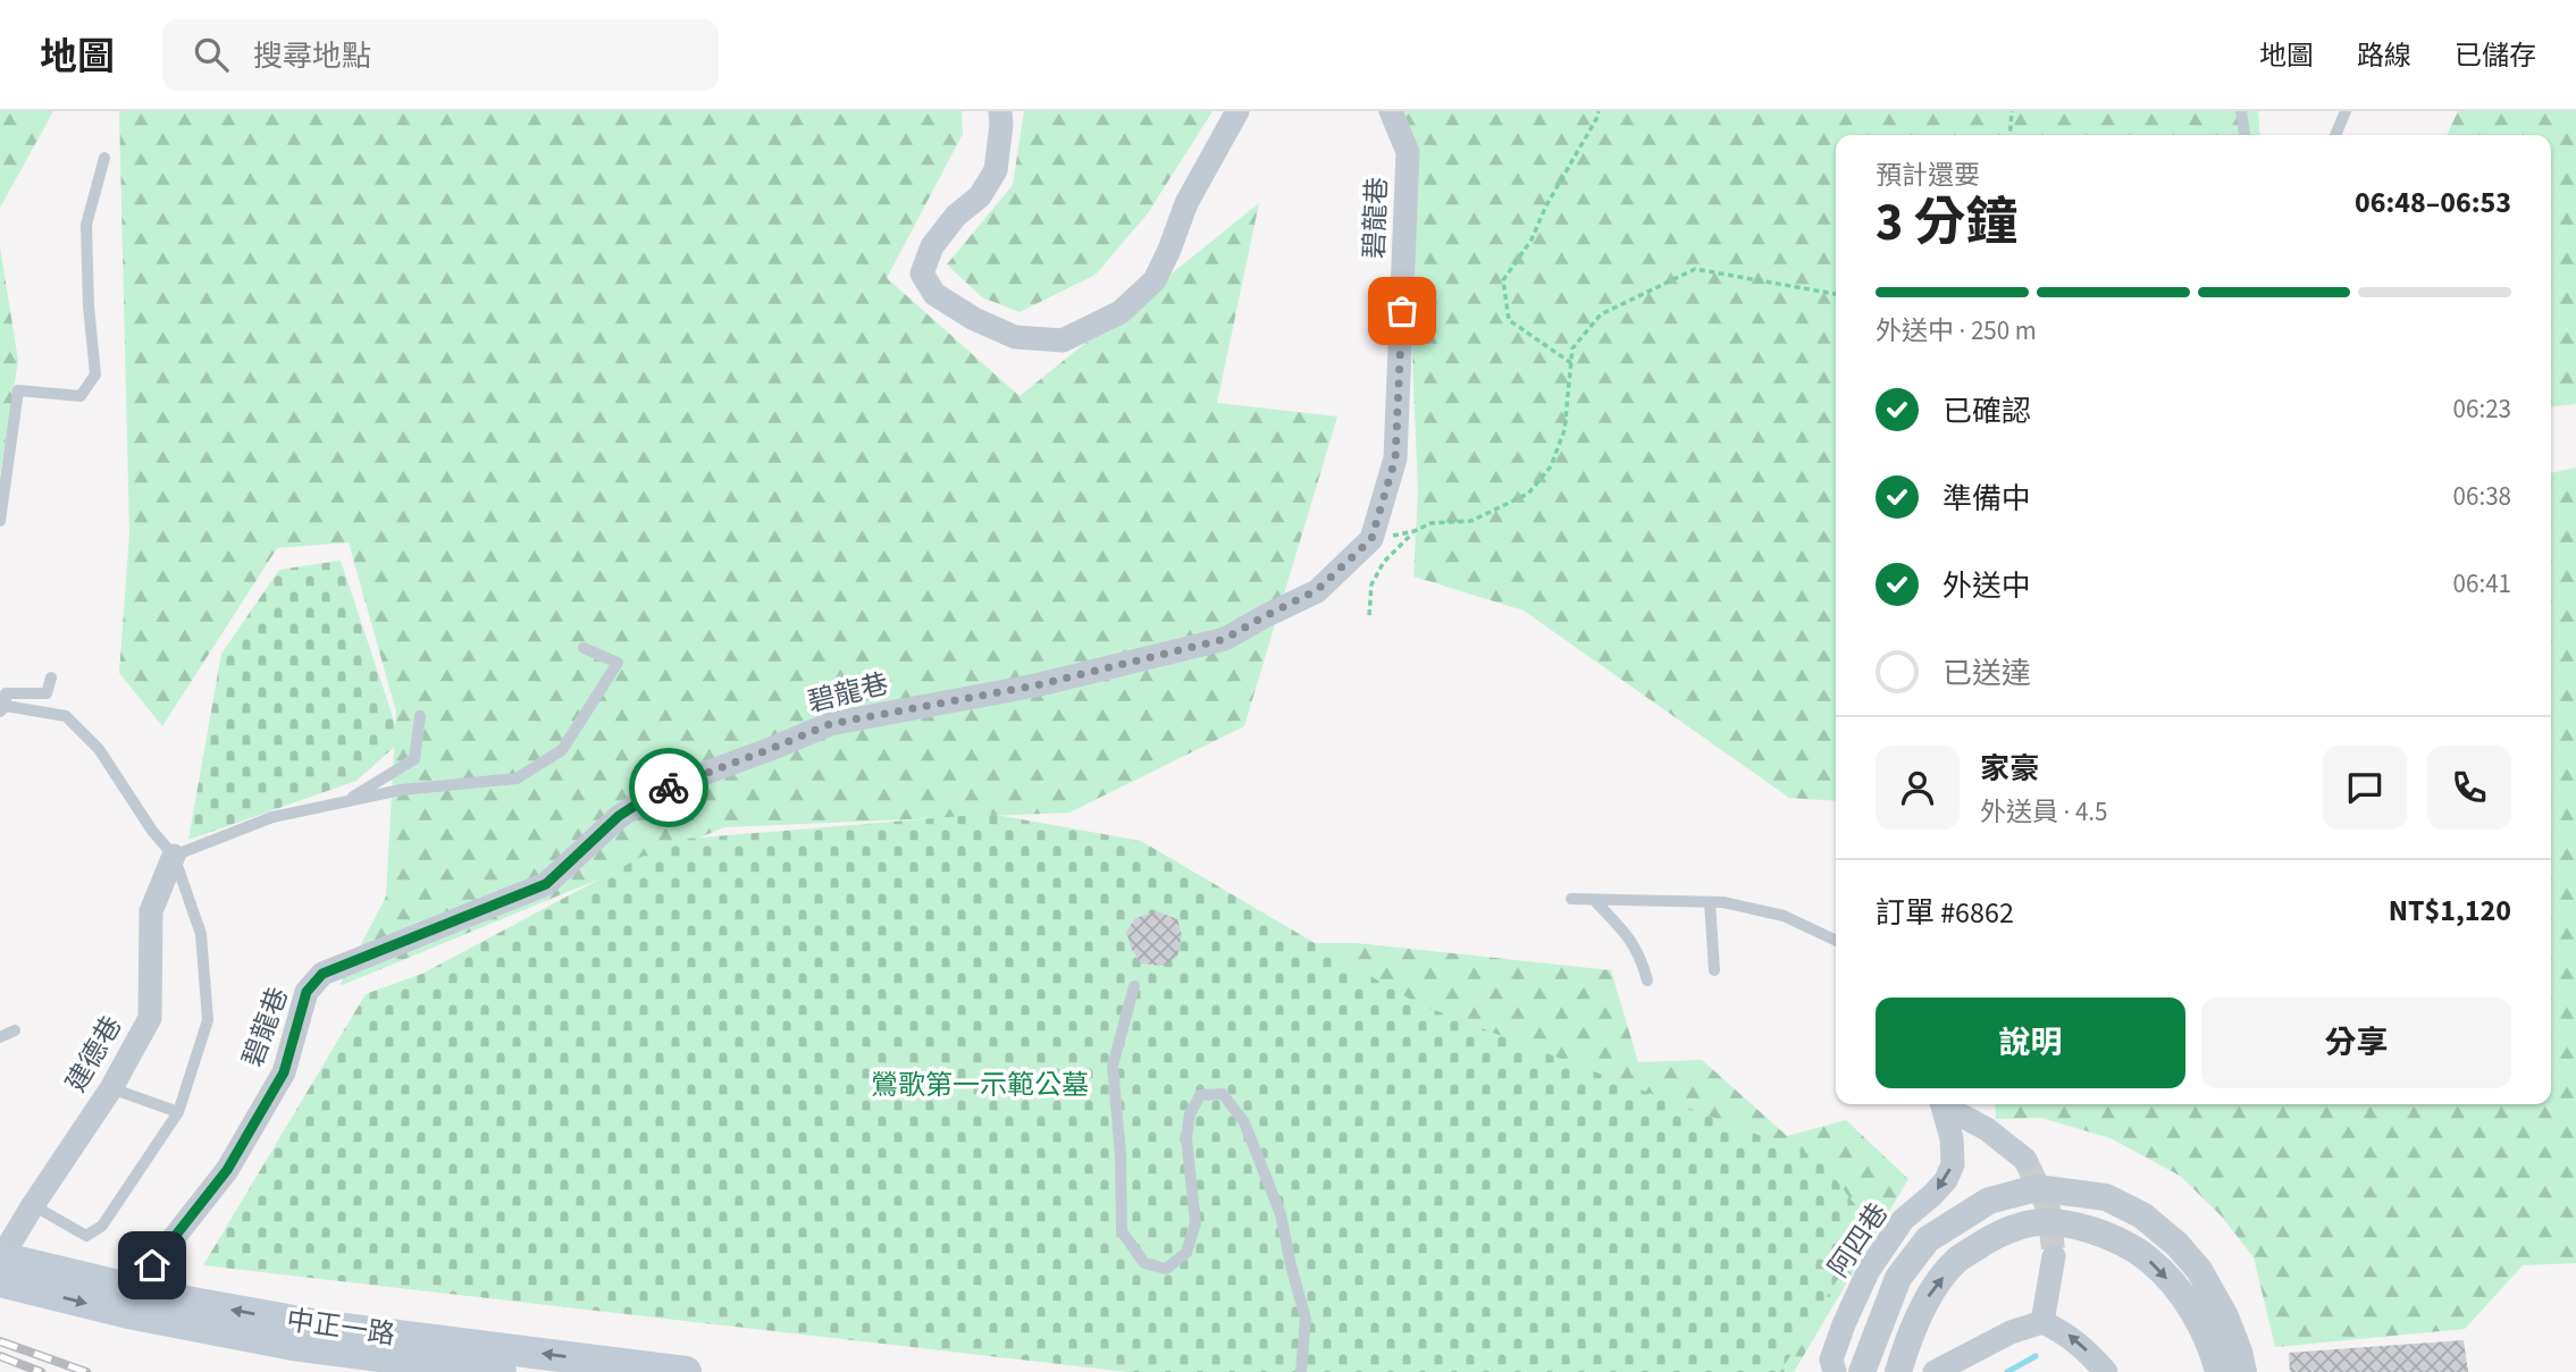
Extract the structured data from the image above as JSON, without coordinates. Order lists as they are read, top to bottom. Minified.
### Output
{"streets":{"main road":["中正一路"],"street":["碧龍巷","建德巷","阿四巷"]},"crossings":[["碧龍巷","中正一路"],["建德巷","中正一路"]],"one_way":["阿四巷"],"parks":["鶯歌第一示範公墓"],"page":{"header":"地圖","search":"搜尋地點","nav":["地圖","路線","已儲存"],"heading":["3 分鐘","預計還要","06:48–06:53"],"panel":["家豪","外送員 · 4.5","訂單 #6862","NT$1,120"],"bar":"外送中 · 250 m","list":[["已確認","06:23"],["準備中","06:38"],["外送中","06:41"],"已送達"],"buttons":["說明","分享"]}}
